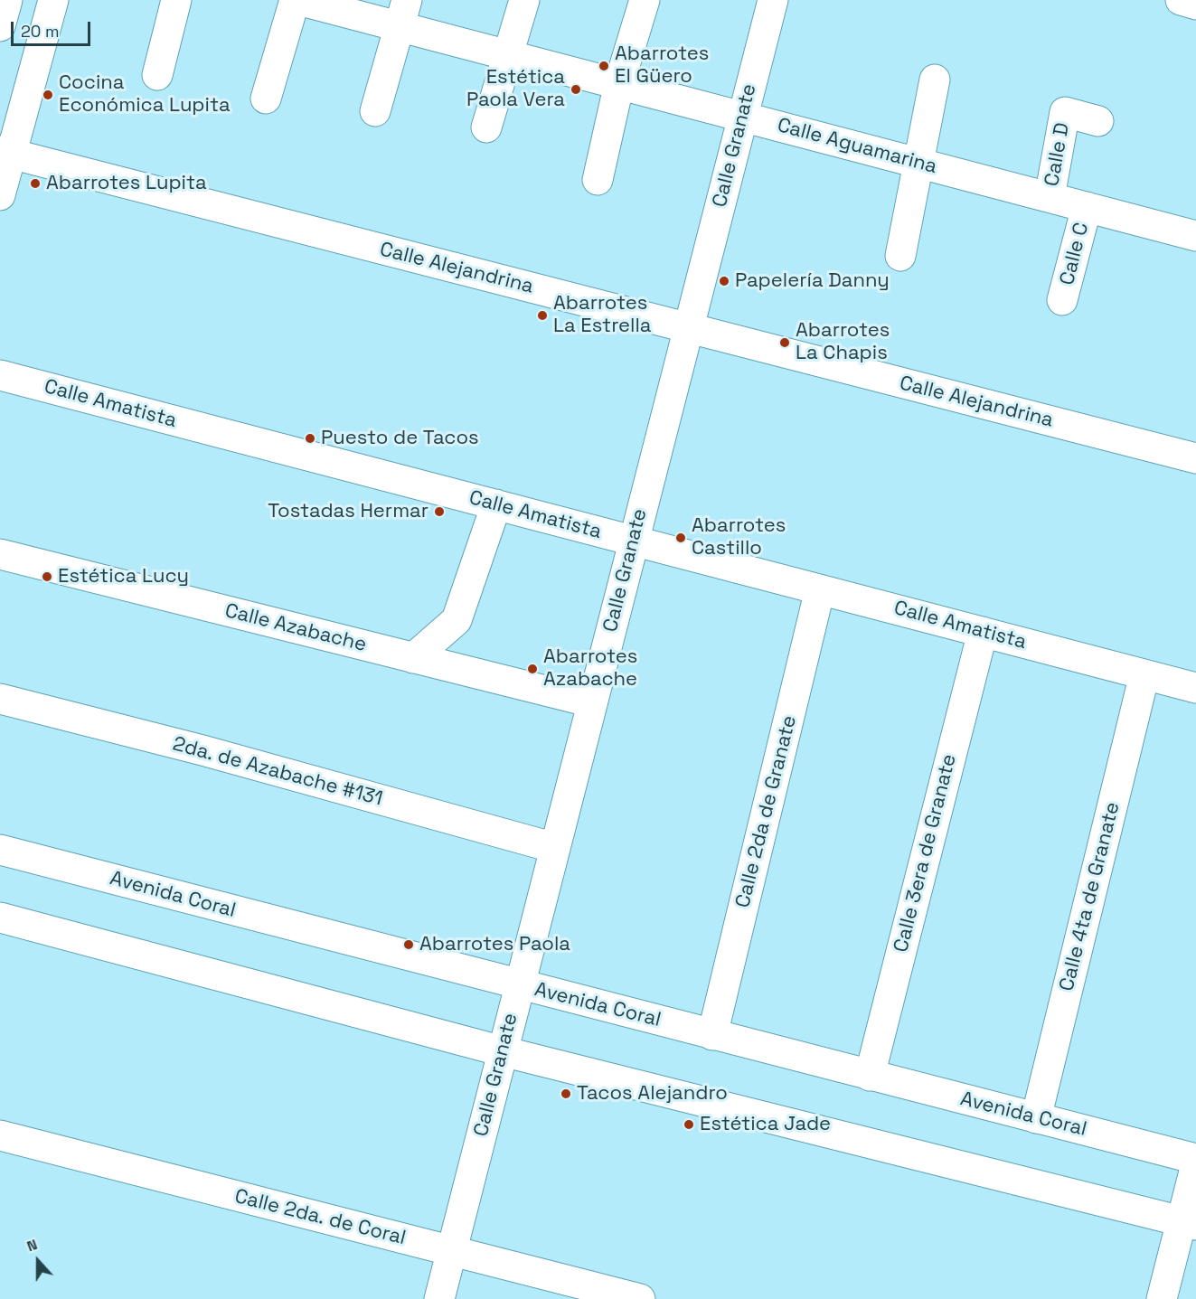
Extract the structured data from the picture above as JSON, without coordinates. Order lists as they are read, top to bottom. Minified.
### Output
{"streets":{"street":["Calle Granate","Calle Aguamarina","Calle D","Calle C","Calle Alejandrina","Calle Amatista","Calle Azabache","2da. de Azabache #131","Calle 2da de Granate","Calle 3era de Granate","Avenida Coral","Calle 4ta de Granate","Calle 2da. de Coral"]},"crossings":[["Calle Granate","Calle Aguamarina"],["Calle Granate","Calle Alejandrina"],["Calle Granate","Calle Amatista"],["Calle Granate","Calle Azabache"],["Calle Granate","2da. de Azabache #131"],["Calle Granate","Avenida Coral"],["Calle Granate","Calle 2da. de Coral"],["Calle Aguamarina","Calle D"],["Calle Aguamarina","Calle C"],["Calle Amatista","Calle 2da de Granate"],["Calle Amatista","Calle 3era de Granate"],["Calle Amatista","Calle 4ta de Granate"],["Calle 2da de Granate","Avenida Coral"],["Calle 3era de Granate","Avenida Coral"],["Avenida Coral","Calle 4ta de Granate"]],"places":["Abarrotes El Güero","Estética Paola Vera","Cocina Económica Lupita","Abarrotes Lupita","Papelería Danny","Abarrotes La Estrella","Abarrotes La Chapis","Puesto de Tacos","Tostadas Hermar","Abarrotes Castillo","Estética Lucy","Abarrotes Azabache","Abarrotes Paola","Tacos Alejandro","Estética Jade"],"scale_bar":"20 m","north":"top"}
